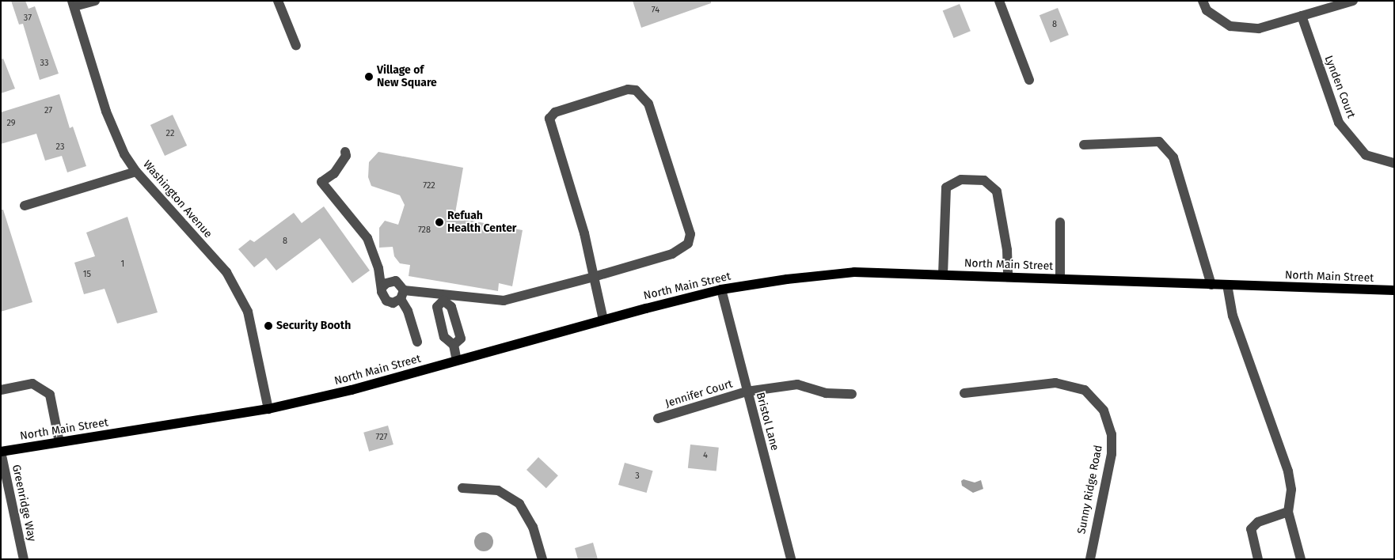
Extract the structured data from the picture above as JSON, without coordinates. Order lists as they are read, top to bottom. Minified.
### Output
{"streets":{"main road":["North Main Street"],"street":["Lynden Court","Washington Avenue","Jennifer Court","Bristol Lane","Sunny Ridge Road","Greenridge Way"]},"crossings":[["Washington Avenue","North Main Street"],["North Main Street","Bristol Lane"],["North Main Street","Greenridge Way"],["Jennifer Court","Bristol Lane"]],"places":["Village of New Square","Refuah Health Center","Security Booth"],"house_numbers":["74","37","8","33","27","29","22","23","722","728","8","1","15","727","4","3"]}
